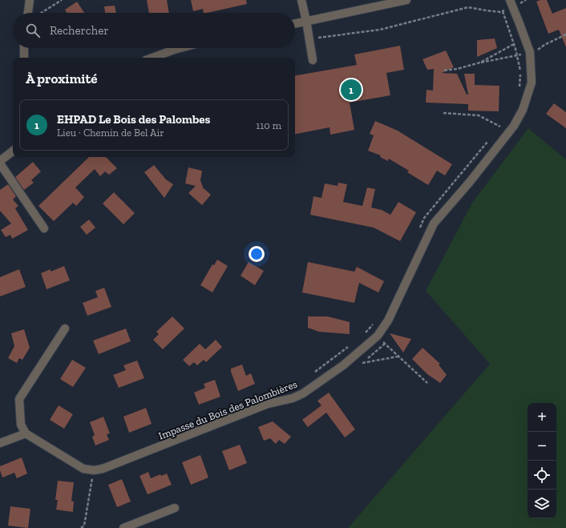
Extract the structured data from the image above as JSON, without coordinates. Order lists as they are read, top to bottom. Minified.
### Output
{"streets":{"street":["Impasse du Bois des Palombières"]},"page":{"search":"Rechercher","heading":"À proximité","pins":"1","list":[{"mark":"1","name":"EHPAD Le Bois des Palombes","note":"Lieu · Chemin de Bel Air","value":"110 m"}],"map_buttons":["+","−"]}}
